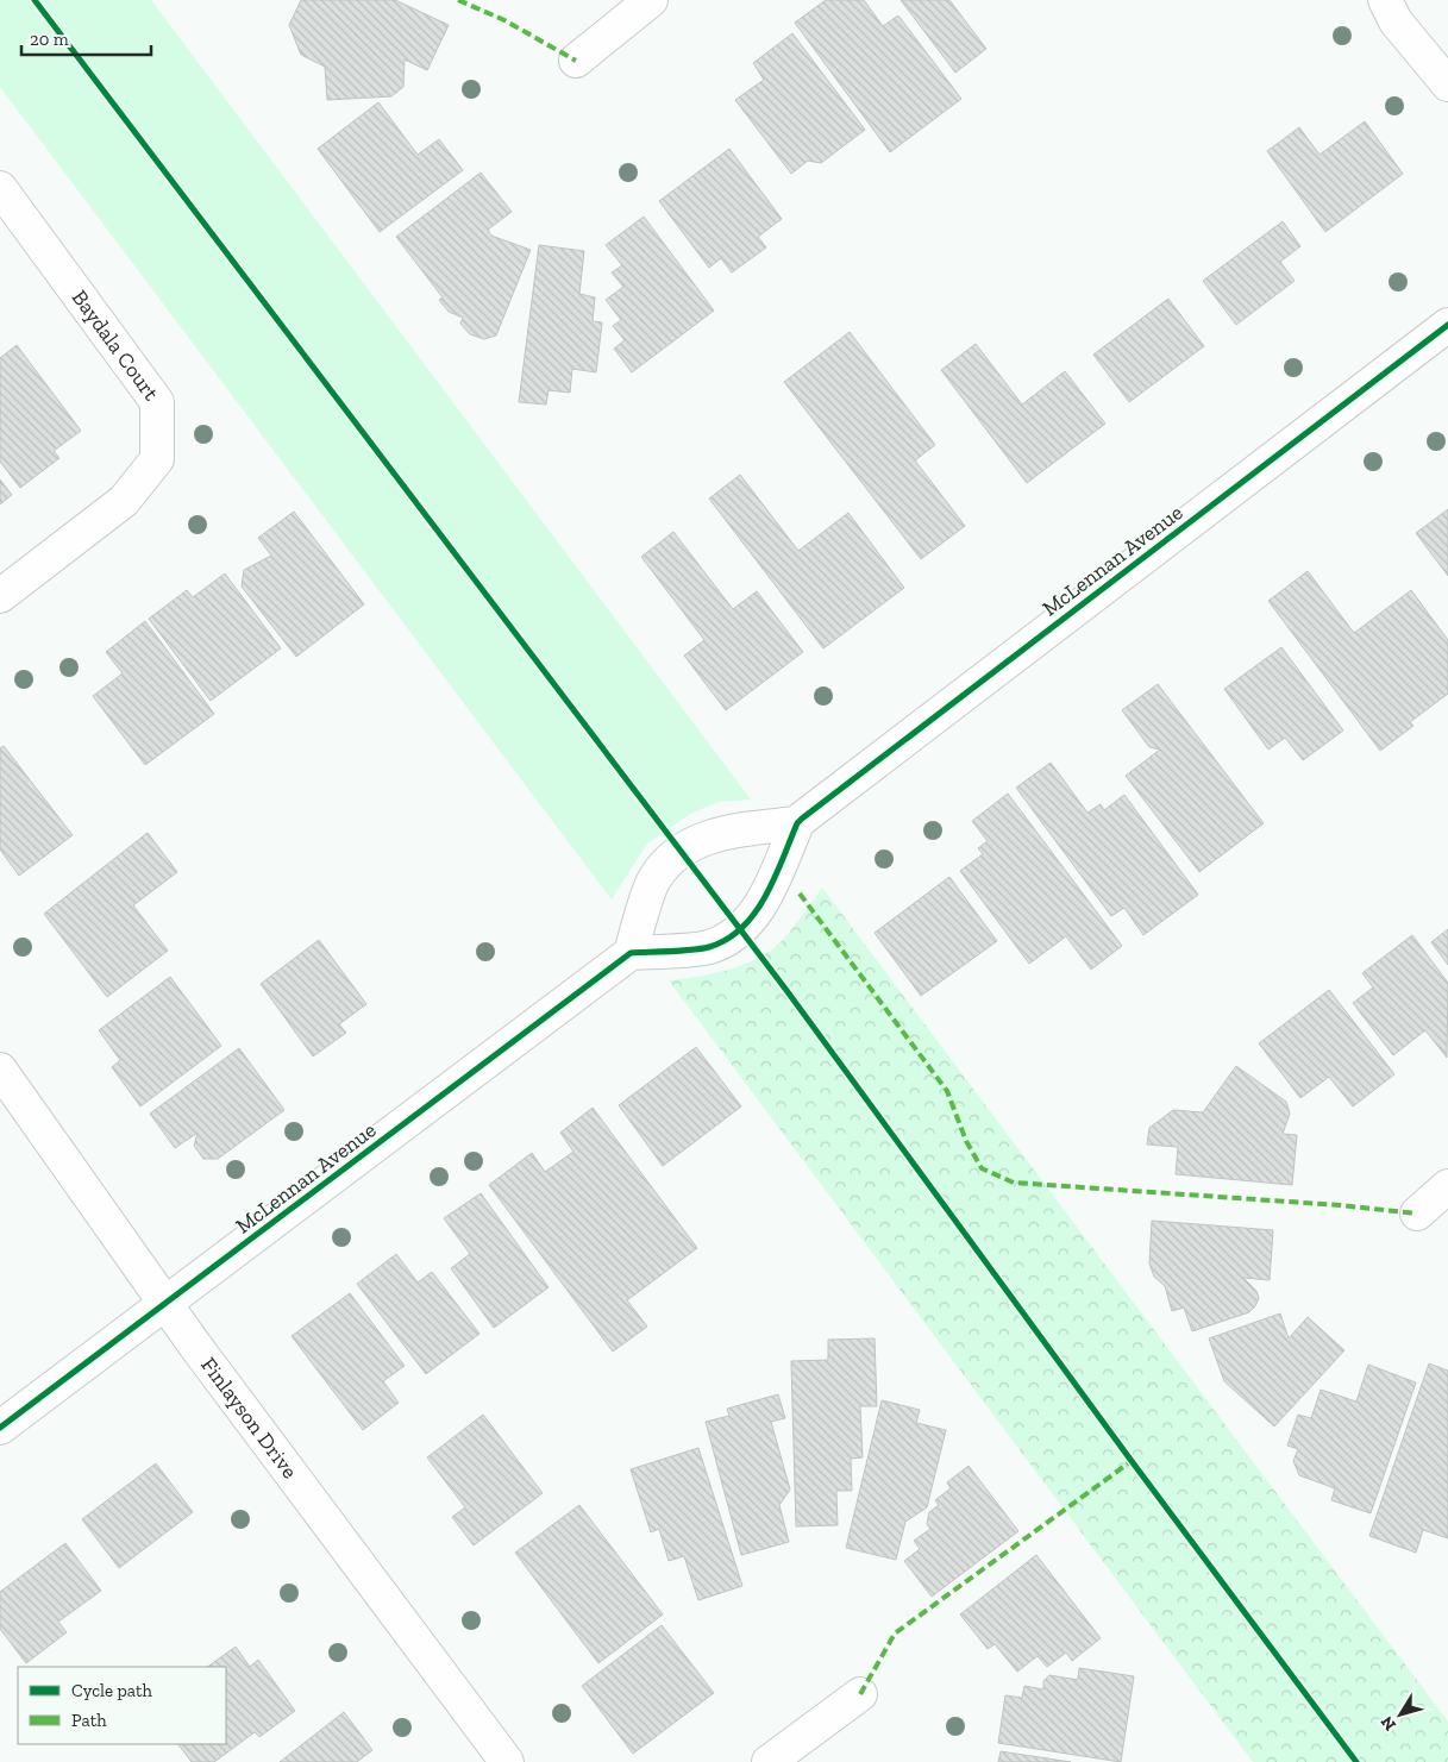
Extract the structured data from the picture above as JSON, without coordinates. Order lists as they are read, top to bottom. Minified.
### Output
{"streets":{"street":["Baydala Court","McLennan Avenue","Finlayson Drive"]},"crossings":[["McLennan Avenue","Finlayson Drive"]],"legend":["Cycle path","Path"],"scale_bar":"20 m","north":"bottom left"}
